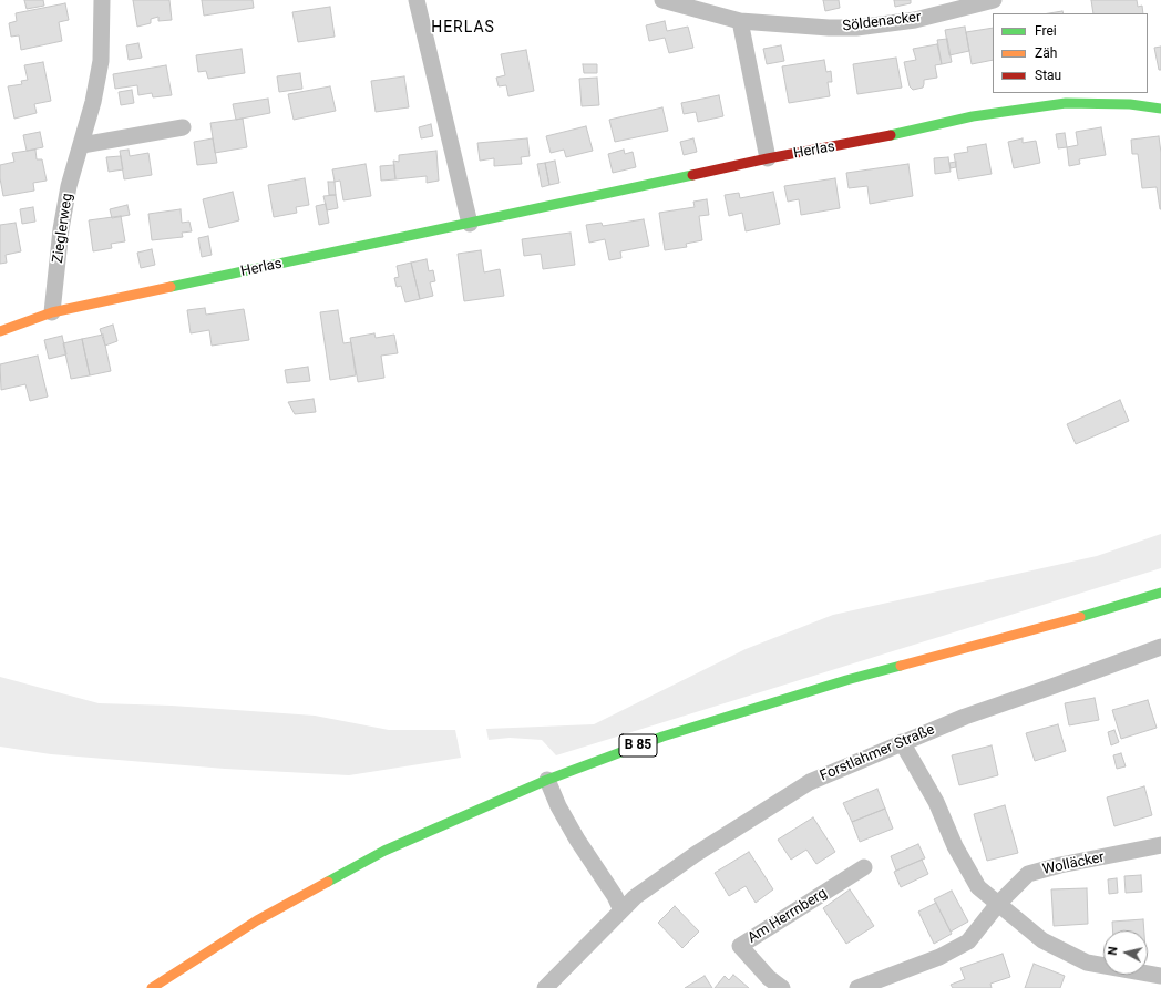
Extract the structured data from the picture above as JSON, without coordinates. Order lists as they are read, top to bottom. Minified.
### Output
{"streets":{"street":["Söldenacker","Herlas","Zieglerweg","B 85","Forstlahmer Straße","Wolläcker","Am Herrnberg"]},"crossings":[["Herlas","Zieglerweg"]],"districts":["HERLAS"],"legend":["Frei","Zäh","Stau"],"north":"left"}
